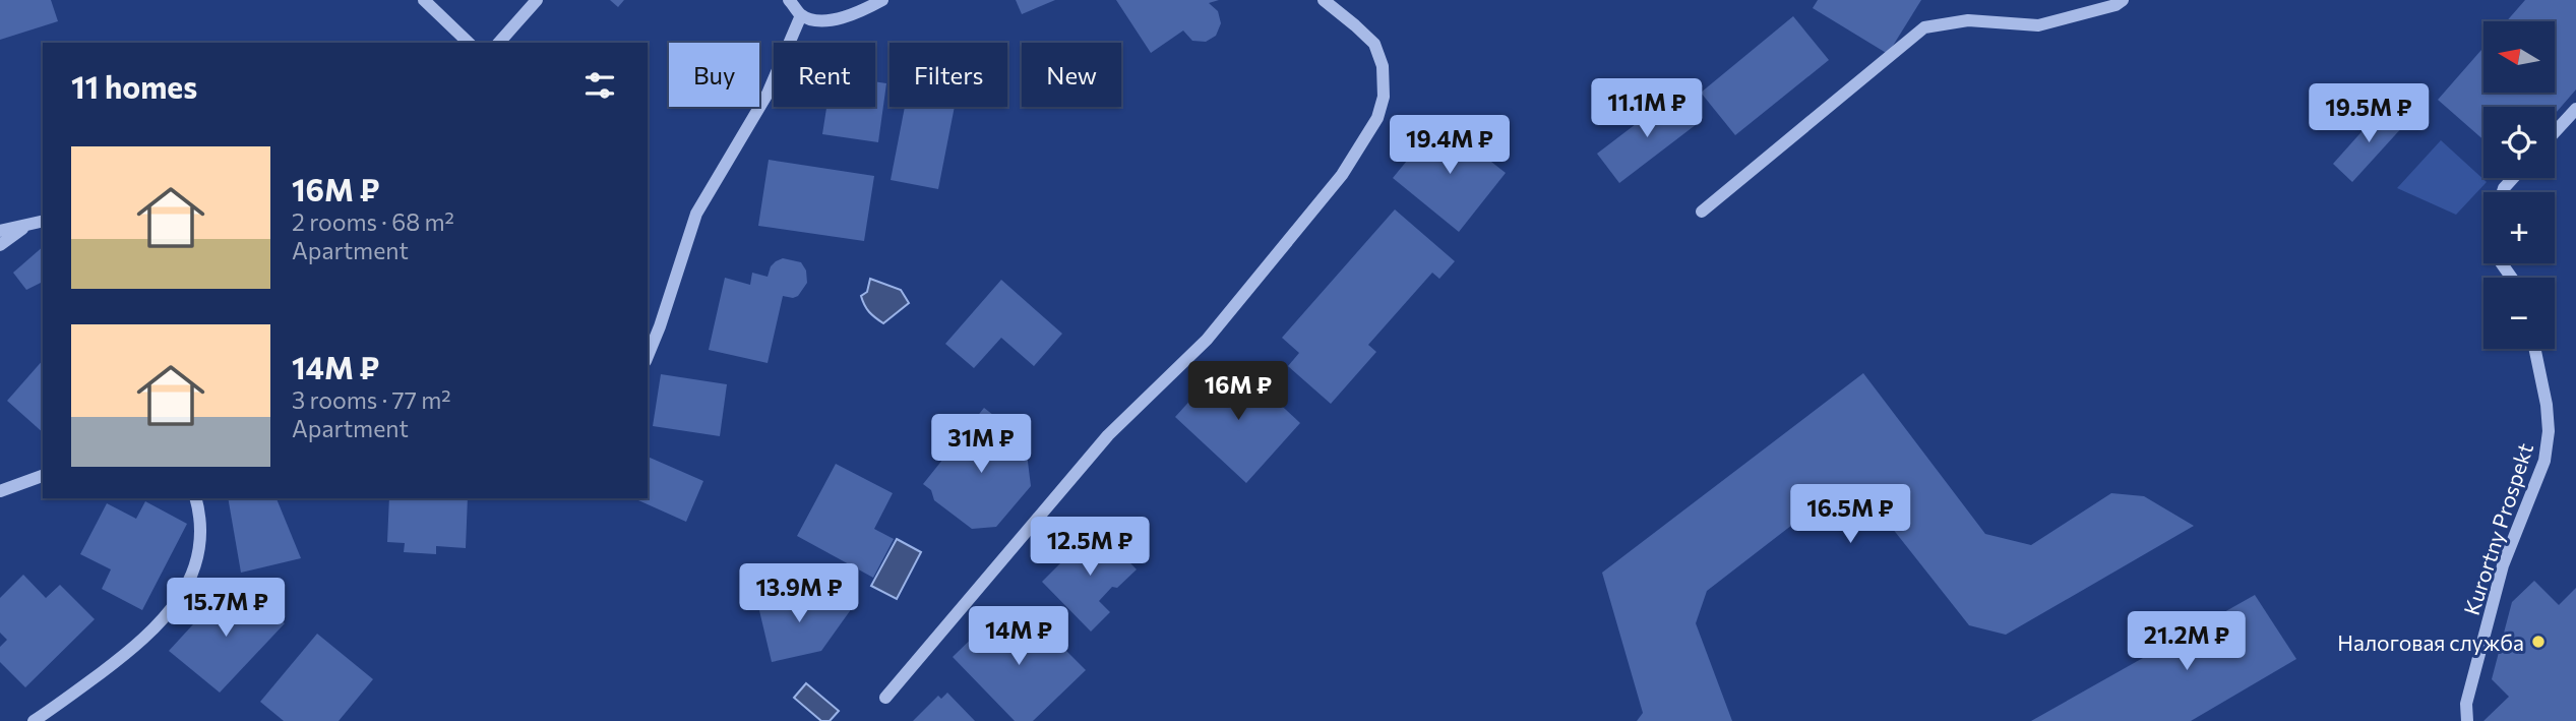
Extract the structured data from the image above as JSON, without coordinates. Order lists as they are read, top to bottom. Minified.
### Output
{"streets":{"street":["Kurortny Prospekt"]},"places":["Налоговая служба"],"north":"left","page":{"map_buttons":["+","−"],"chip":["Buy","Rent","Filters","New"],"heading":"11 homes","price":["11.1M ₽","19.5M ₽","19.4M ₽","16M ₽","31M ₽","16.5M ₽","12.5M ₽","13.9M ₽","15.7M ₽","14M ₽","21.2M ₽"],"list":[{"name":"16M ₽","note":"2 rooms · 68 m² · Apartment"},{"name":"14M ₽","note":"3 rooms · 77 m² · Apartment"}]}}
